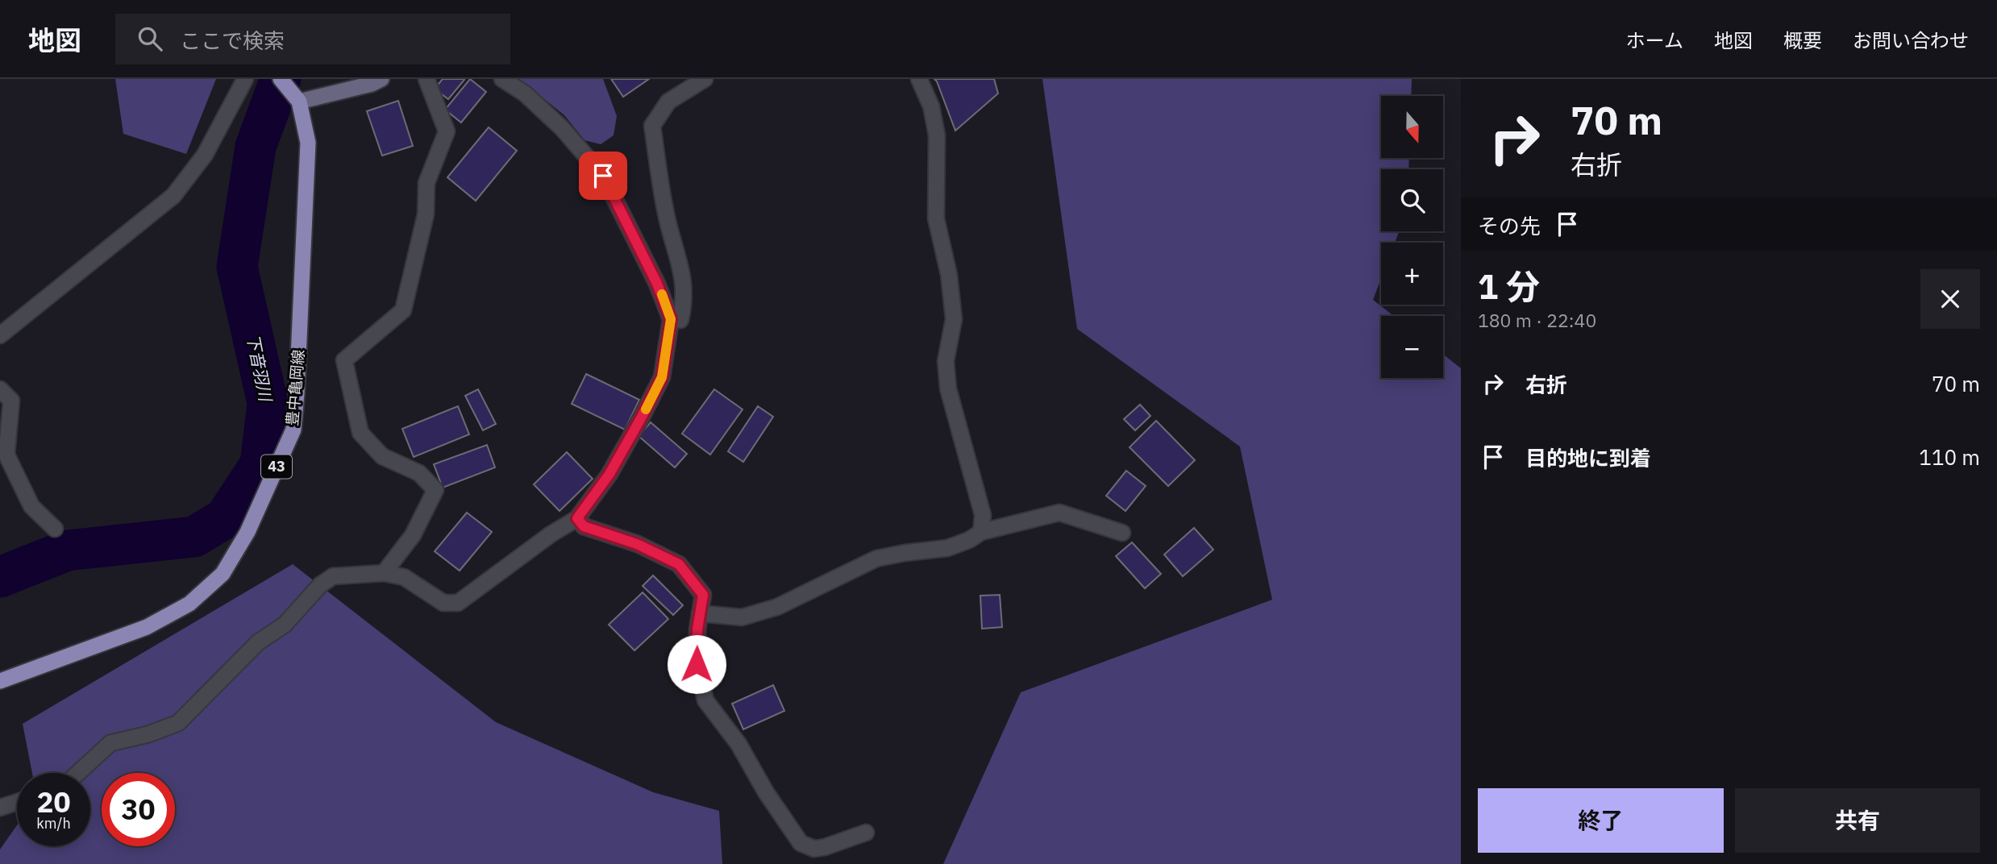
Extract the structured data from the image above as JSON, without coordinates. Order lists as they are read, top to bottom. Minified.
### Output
{"streets":{"main road":["豊中亀岡線","43"]},"water":["下音羽川"],"north":"bottom","page":{"header":"地図","search":"ここで検索","nav":["ホーム","地図","概要","お問い合わせ"],"turn":["70 m","右折"],"map_buttons":["+","−"],"then":"その先","heading":["1 分","180 m · 22:40"],"list":[{"name":"右折","value":"70 m"},{"name":"目的地に到着","value":"110 m"}],"speed":"20 km/h","limit":"30","buttons":["終了","共有"]}}
